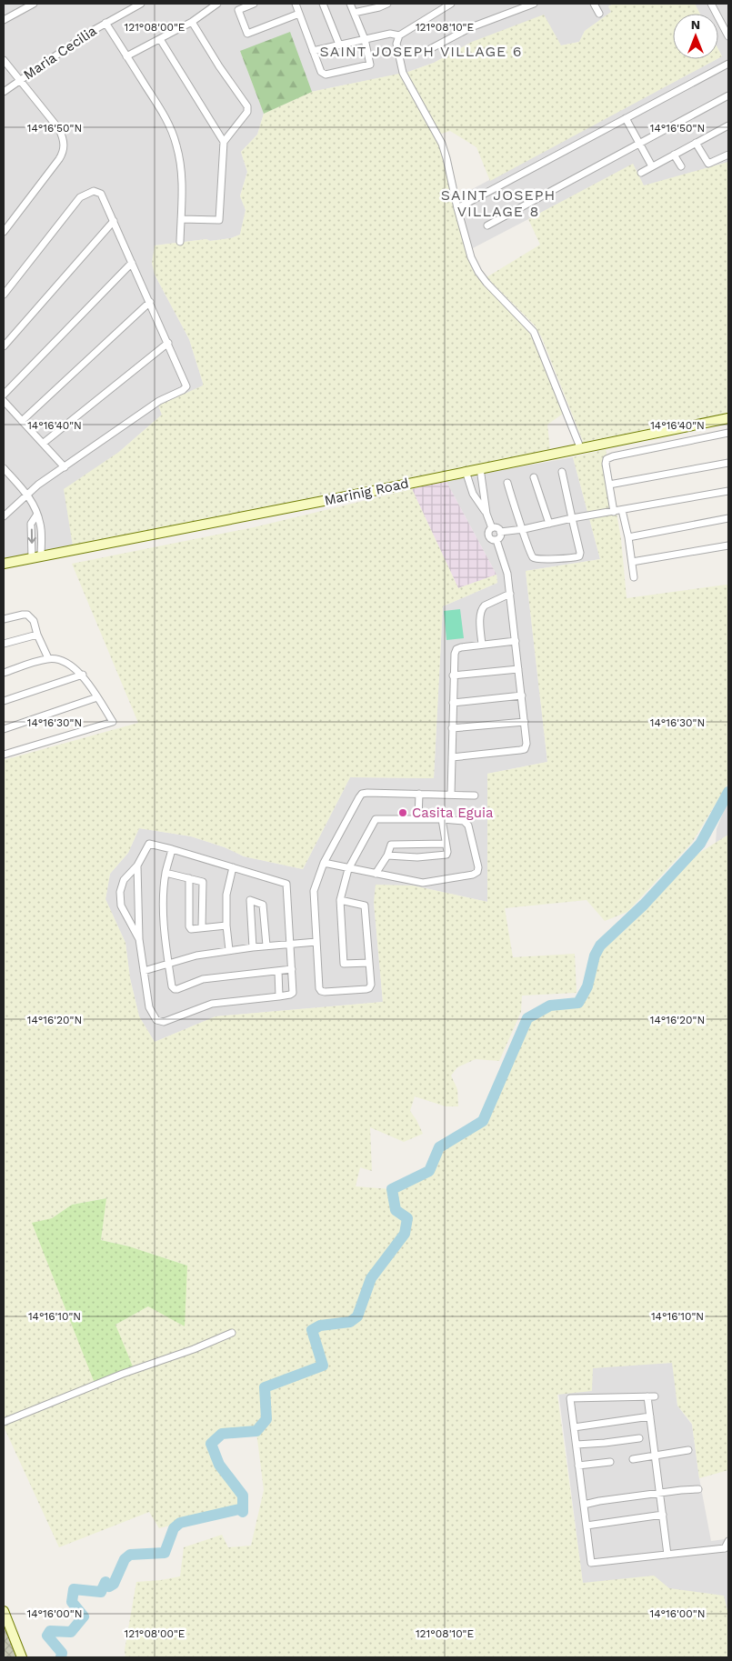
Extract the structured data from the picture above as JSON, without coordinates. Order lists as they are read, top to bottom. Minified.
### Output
{"streets":{"street":["Maria Cecilia","Marinig Road"]},"districts":["SAINT JOSEPH VILLAGE 6","SAINT JOSEPH VILLAGE 8"],"places":["Casita Eguia"],"north":"top","coordinates":["121°08'00\"E","121°08'10\"E","14°16'50\"N","14°16'40\"N","14°16'30\"N","14°16'20\"N","14°16'10\"N","14°16'00\"N"]}
